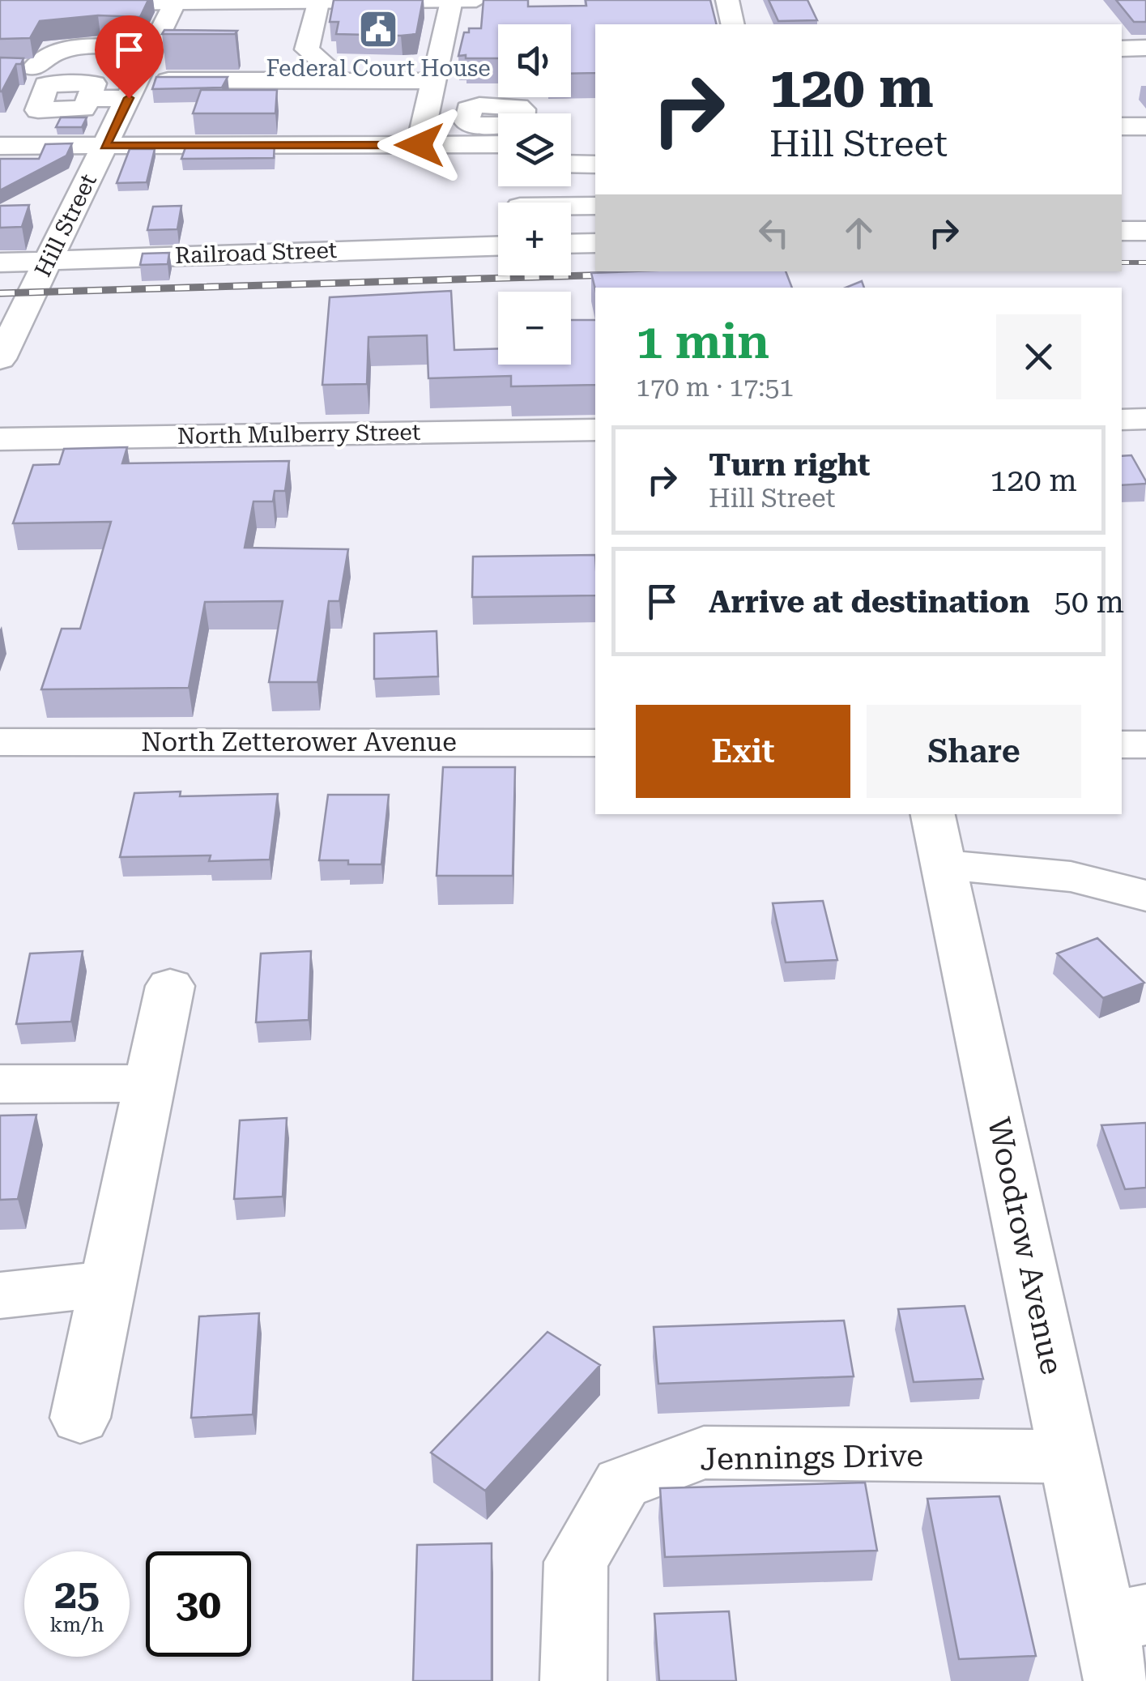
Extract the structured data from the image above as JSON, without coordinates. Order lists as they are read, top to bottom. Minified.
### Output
{"streets":{"street":["Hill Street","Railroad Street","North Mulberry Street","North Zetterower Avenue","Woodrow Avenue","Jennings Drive"]},"crossings":[["Hill Street","Railroad Street"],["Woodrow Avenue","Jennings Drive"]],"places":{"public building":["Federal Court House"]},"page":{"map_buttons":["+","−"],"turn":["120 m","Hill Street"],"heading":["1 min","170 m · 17:51"],"list":[{"name":"Turn right","note":"Hill Street","value":"120 m"},{"name":"Arrive at destination","value":"50 m"}],"buttons":["Exit","Share"],"speed":"25 km/h","limit":"30"}}
